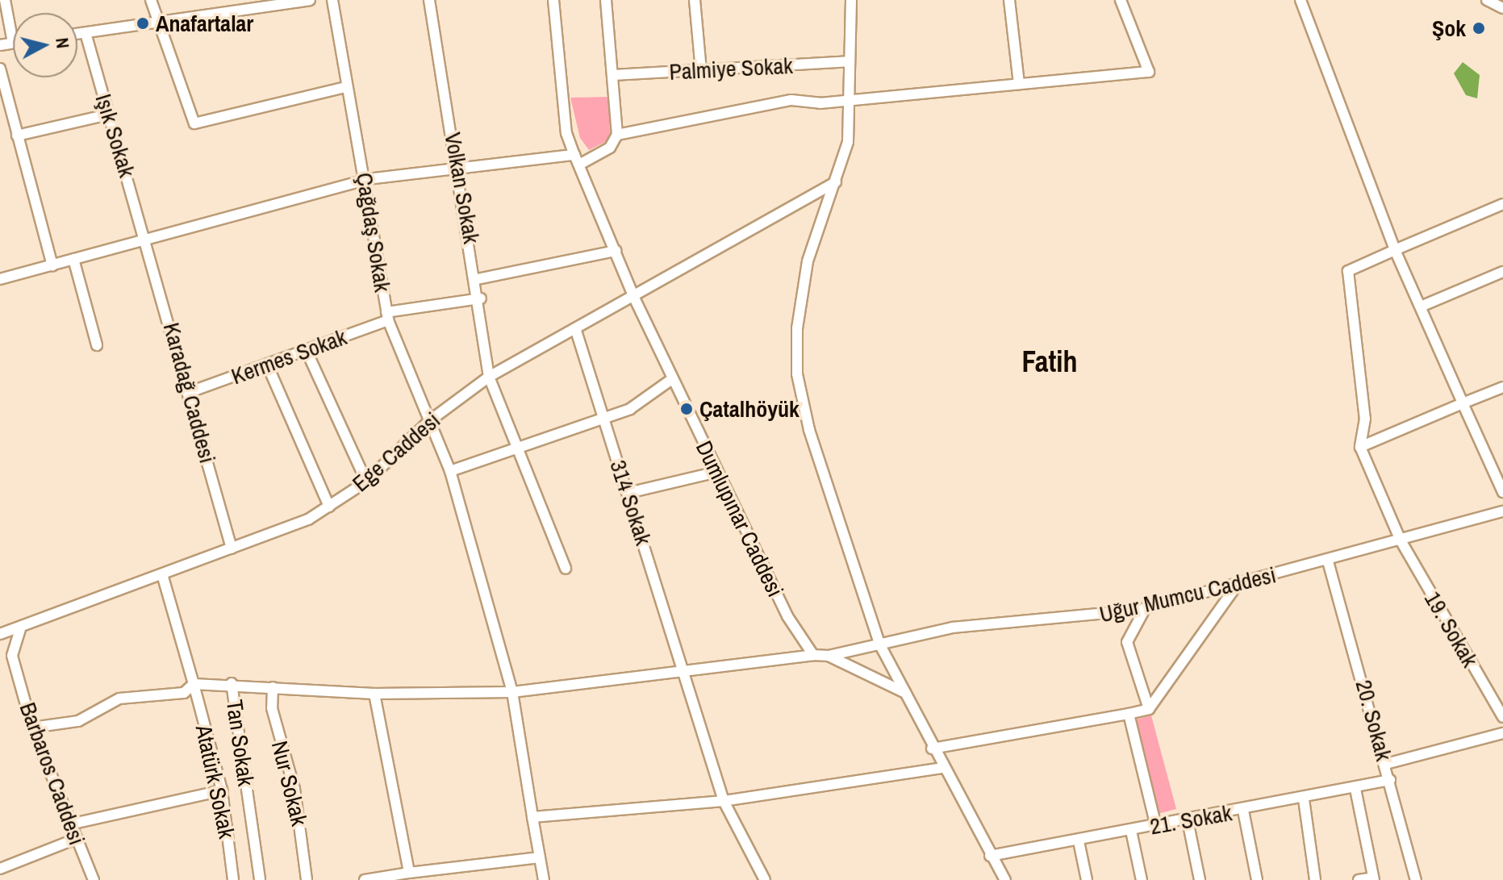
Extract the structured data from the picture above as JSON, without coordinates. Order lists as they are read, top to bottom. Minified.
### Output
{"streets":{"street":["Palmiye Sokak","Işık Sokak","Volkan Sokak","Çağdaş Sokak","Kermes Sokak","Karadağ Caddesi","Ege Caddesi","314 Sokak","Dumlupınar Caddesi","Uğur Mumcu Caddesi","19. Sokak","20. Sokak","Tan Sokak","Barbaros Caddesi","Atatürk Sokak","Nur Sokak","21. Sokak"]},"crossings":[["Işık Sokak","Karadağ Caddesi"],["Volkan Sokak","Kermes Sokak"],["Volkan Sokak","Ege Caddesi"],["Çağdaş Sokak","Kermes Sokak"],["Çağdaş Sokak","Ege Caddesi"],["Kermes Sokak","Karadağ Caddesi"],["Karadağ Caddesi","Ege Caddesi"],["Ege Caddesi","314 Sokak"],["Ege Caddesi","Dumlupınar Caddesi"],["Ege Caddesi","Atatürk Sokak"],["Uğur Mumcu Caddesi","19. Sokak"],["Uğur Mumcu Caddesi","20. Sokak"],["20. Sokak","21. Sokak"]],"districts":["Fatih"],"places":["Anafartalar","Şok","Çatalhöyük"],"north":"right"}
